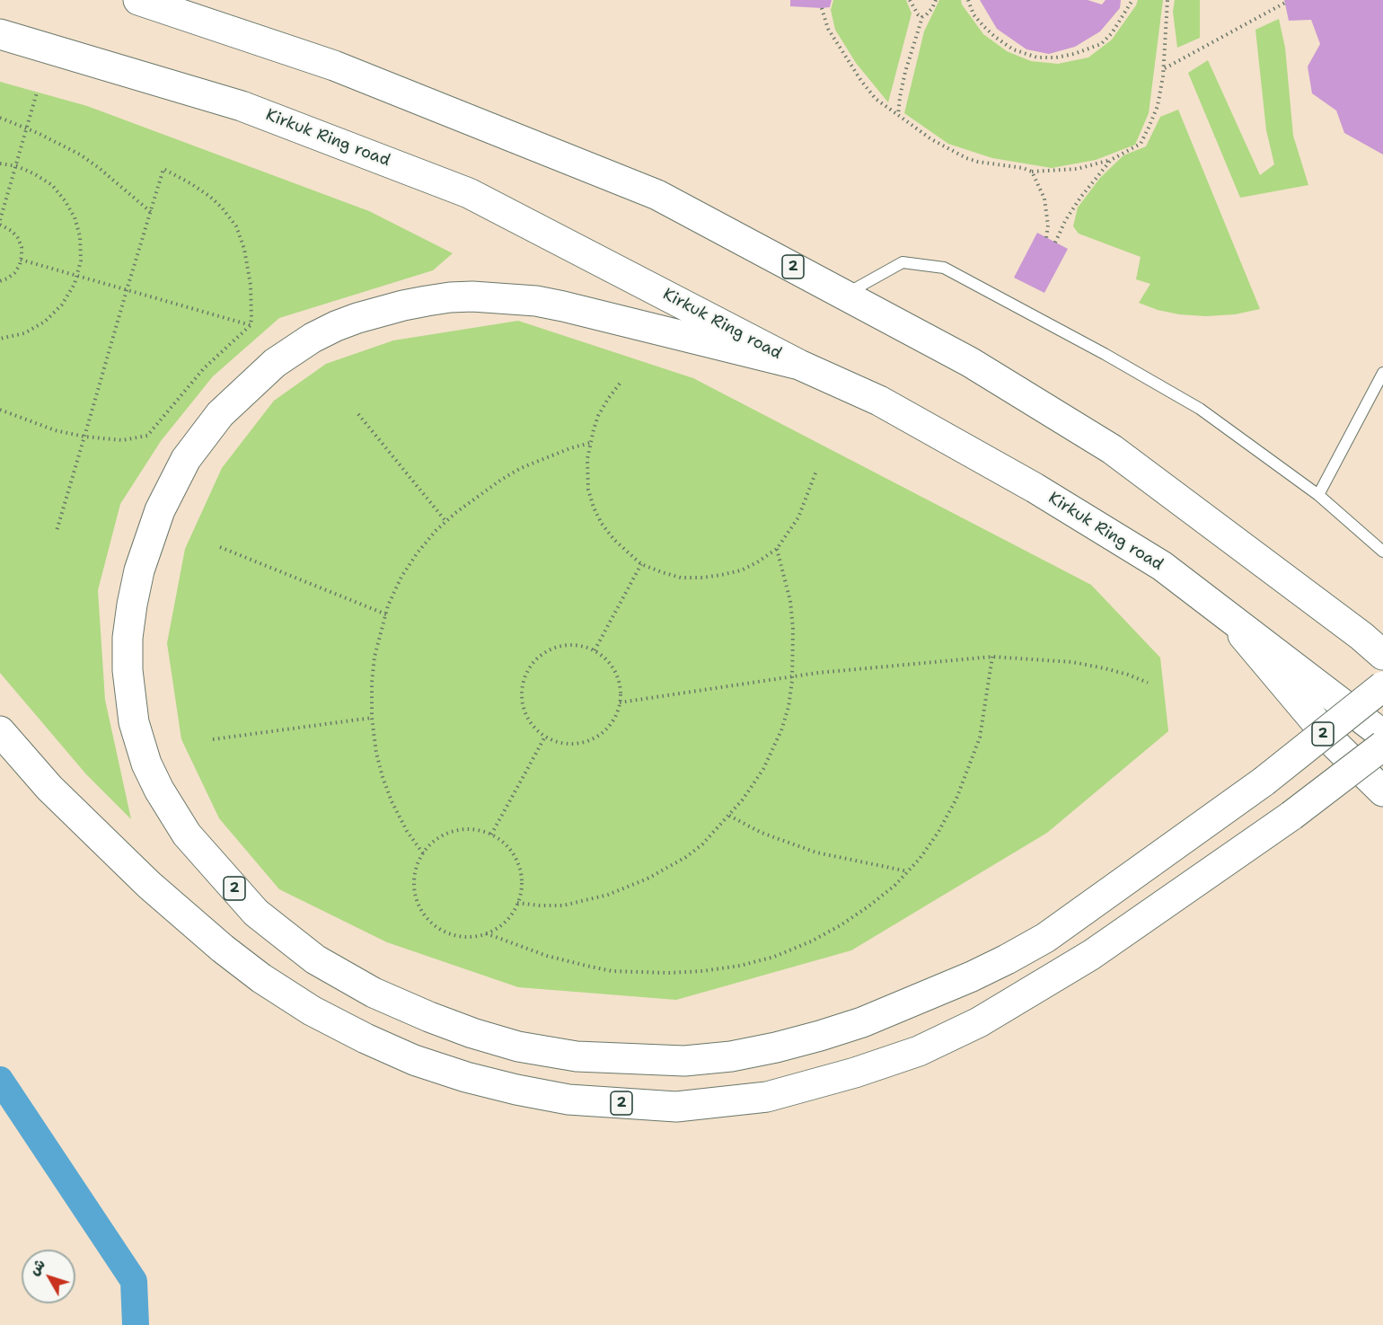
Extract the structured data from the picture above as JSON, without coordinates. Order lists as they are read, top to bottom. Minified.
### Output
{"streets":{"main road":["Kirkuk Ring road","2"]},"crossings":[["Kirkuk Ring road","2"]],"north":"top left"}
